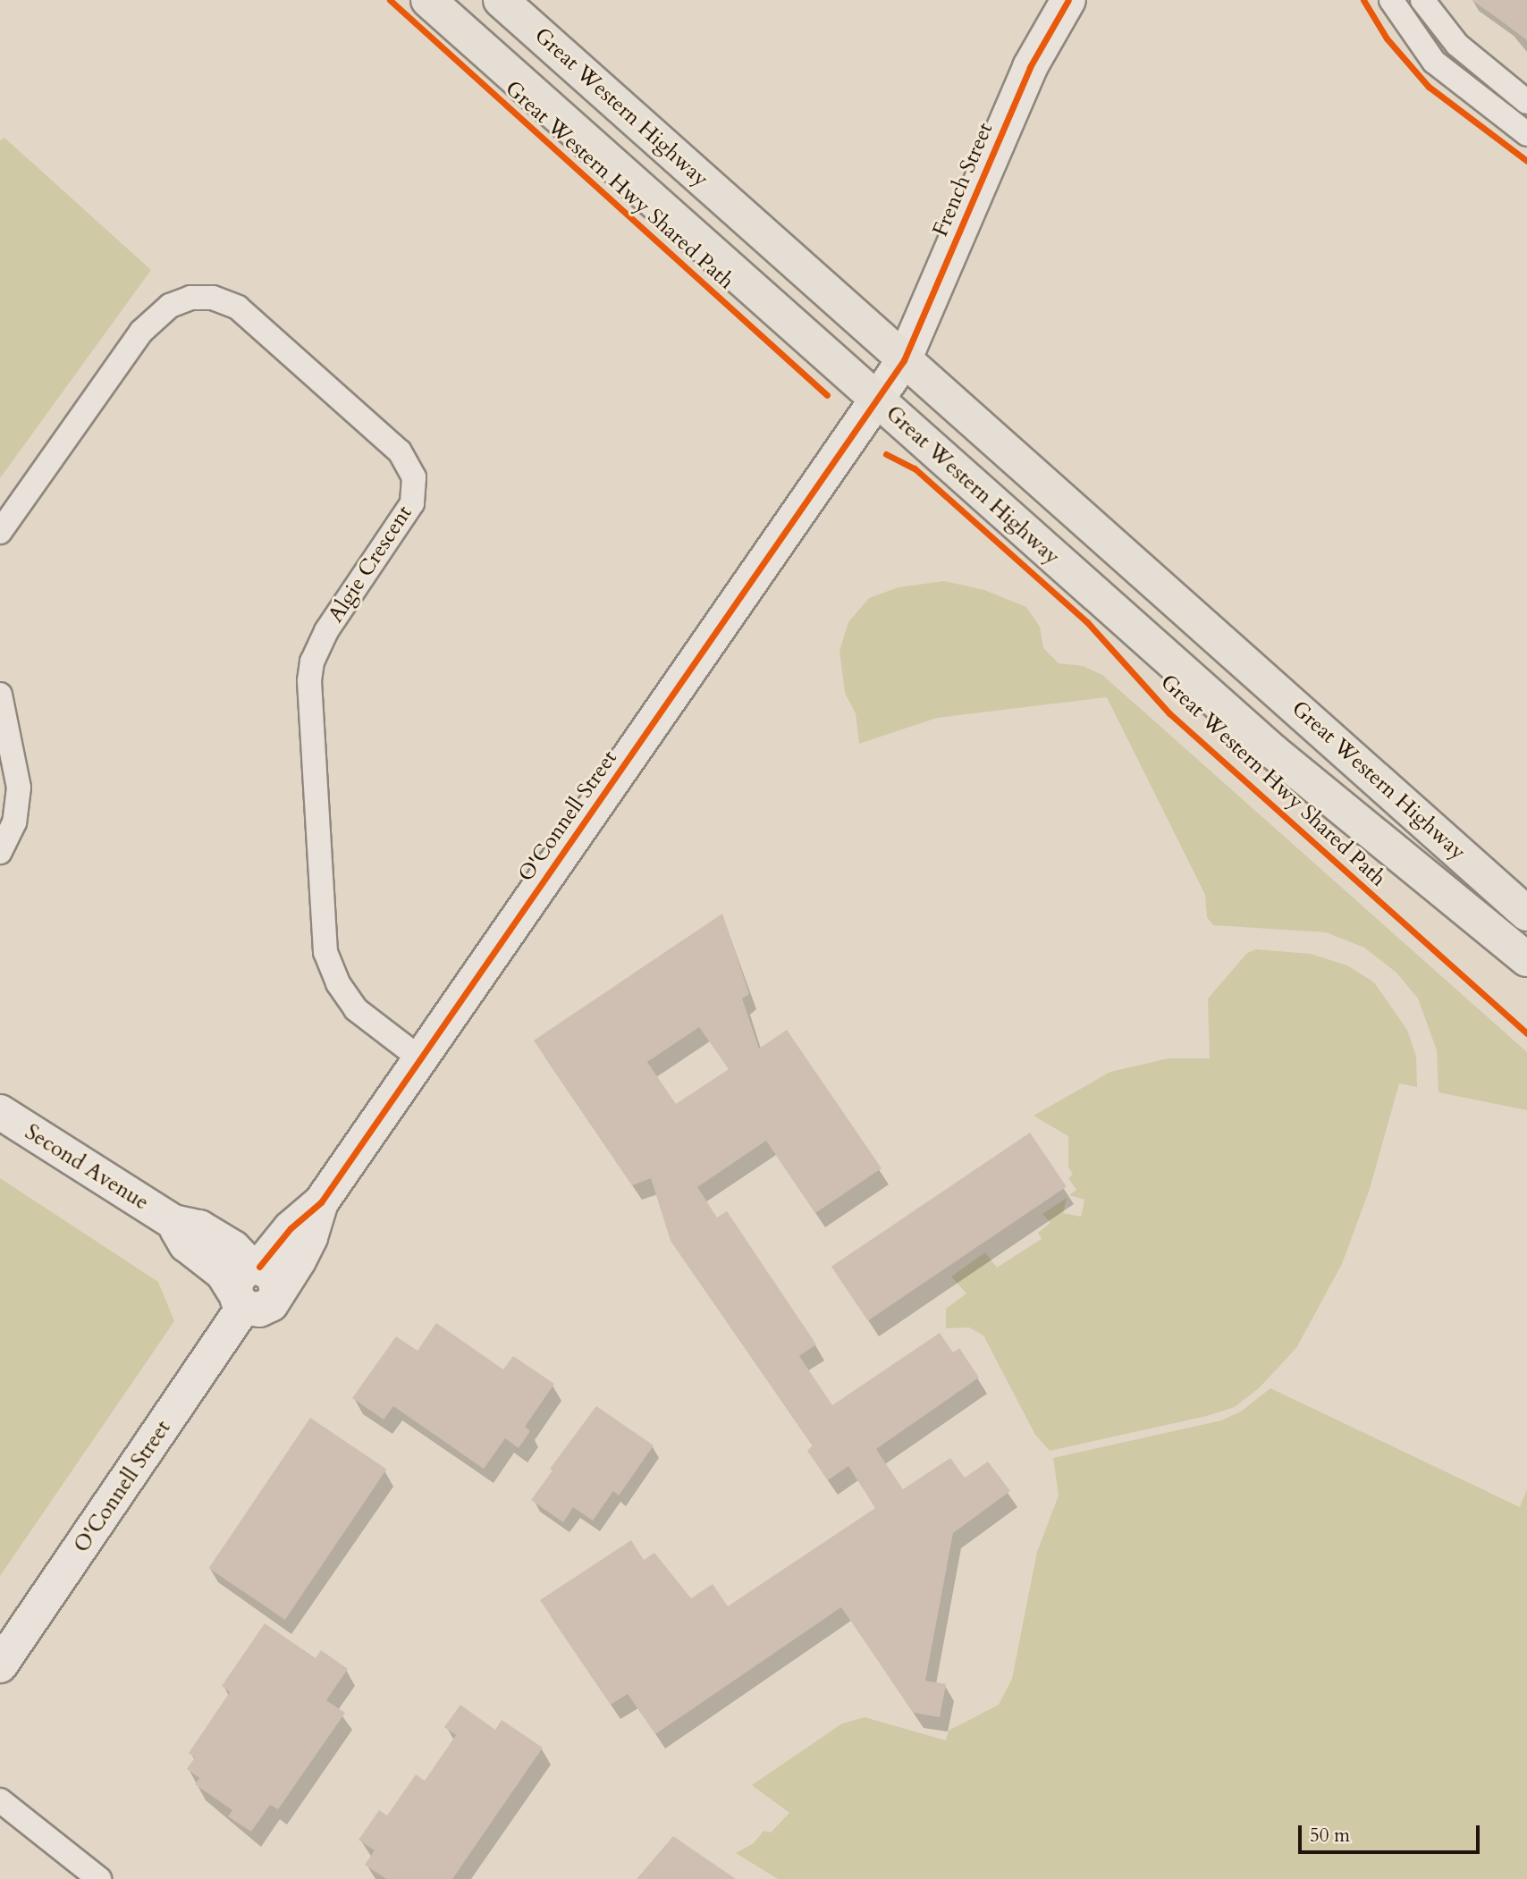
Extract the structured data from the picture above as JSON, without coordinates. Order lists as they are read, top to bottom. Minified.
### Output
{"streets":{"highway":["Great Western Highway"],"street":["French Street","Algie Crescent","O'Connell Street","Second Avenue"],"cycle path":["Great Western Hwy Shared Path"]},"crossings":[["Great Western Highway","French Street"],["Great Western Highway","O'Connell Street"],["French Street","O'Connell Street"],["Algie Crescent","O'Connell Street"],["O'Connell Street","Second Avenue"]],"scale_bar":"50 m"}
